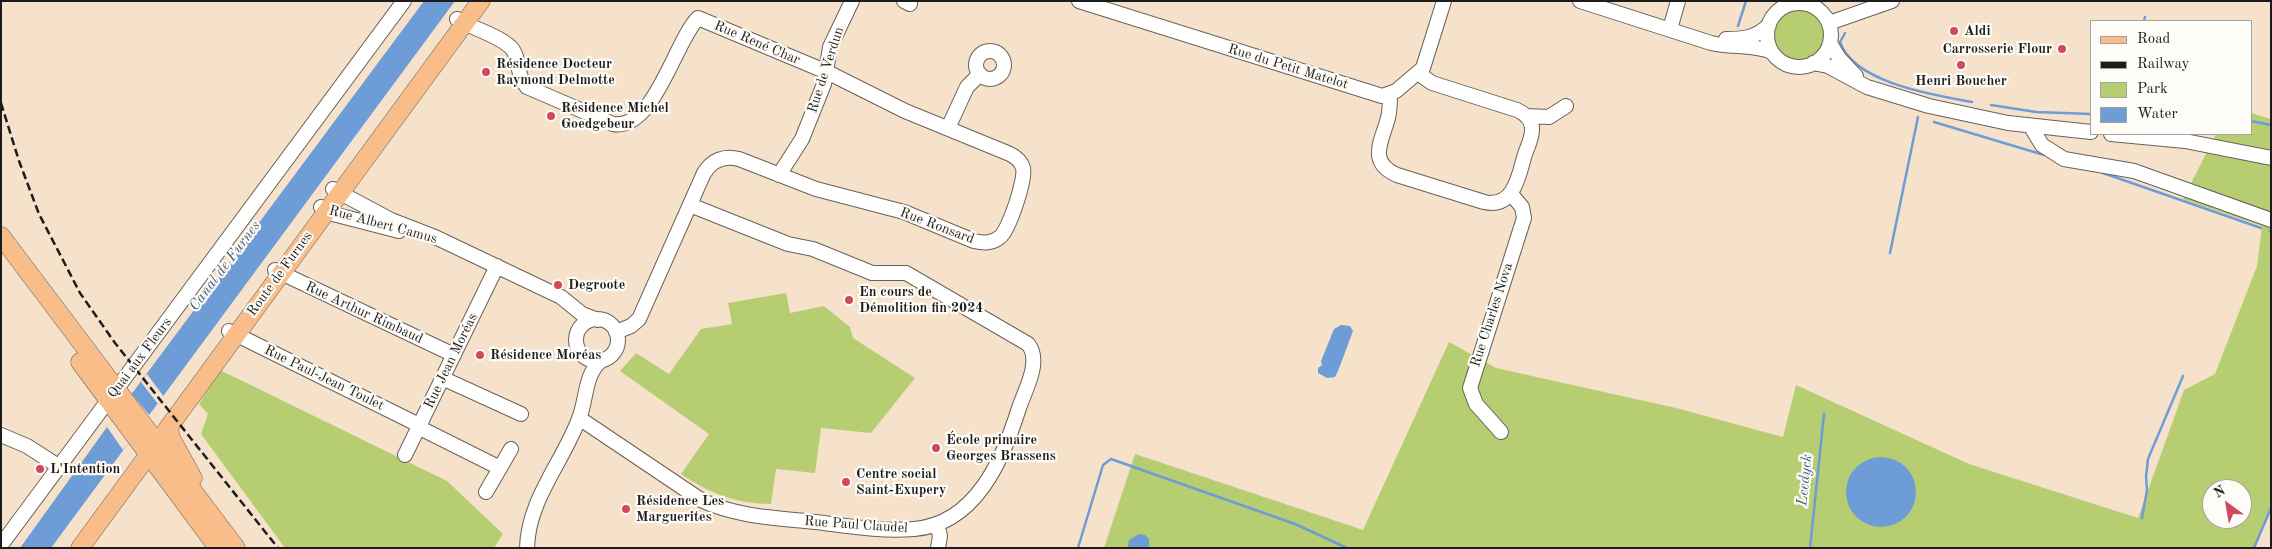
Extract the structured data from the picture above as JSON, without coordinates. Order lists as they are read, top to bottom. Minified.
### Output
{"streets":{"main road":["Route de Furnes"],"street":["Rue René Char","Rue du Petit Matelot","Rue de Verdun","Rue Albert Camus","Rue Ronsard","Rue Arthur Rimbaud","Rue Charles Nova","Quai aux Fleurs","Rue Jean Moréas","Rue Paul-Jean Toulet","Rue Paul Claudel"]},"crossings":[["Rue René Char","Rue de Verdun"],["Rue René Char","Rue Ronsard"],["Rue René Char","Route de Furnes"],["Rue de Verdun","Rue Ronsard"],["Rue Albert Camus","Route de Furnes"],["Rue Albert Camus","Rue Jean Moréas"],["Route de Furnes","Rue Arthur Rimbaud"],["Route de Furnes","Rue Paul-Jean Toulet"],["Rue Arthur Rimbaud","Rue Jean Moréas"],["Rue Jean Moréas","Rue Paul-Jean Toulet"]],"water":["Canal de Furnes","Leedyck"],"places":["Aldi","Carrosserie Flour","Henri Boucher","Résidence Docteur Raymond Delmotte","Résidence Michel Goedgebeur","Degroote","En cours de Démolition fin 2024","Résidence Moréas","École primaire Georges Brassens","L'Intention","Centre social Saint-Exupery","Résidence Les Marguerites"],"legend":["Road","Railway","Park","Water"],"north":"top left"}
